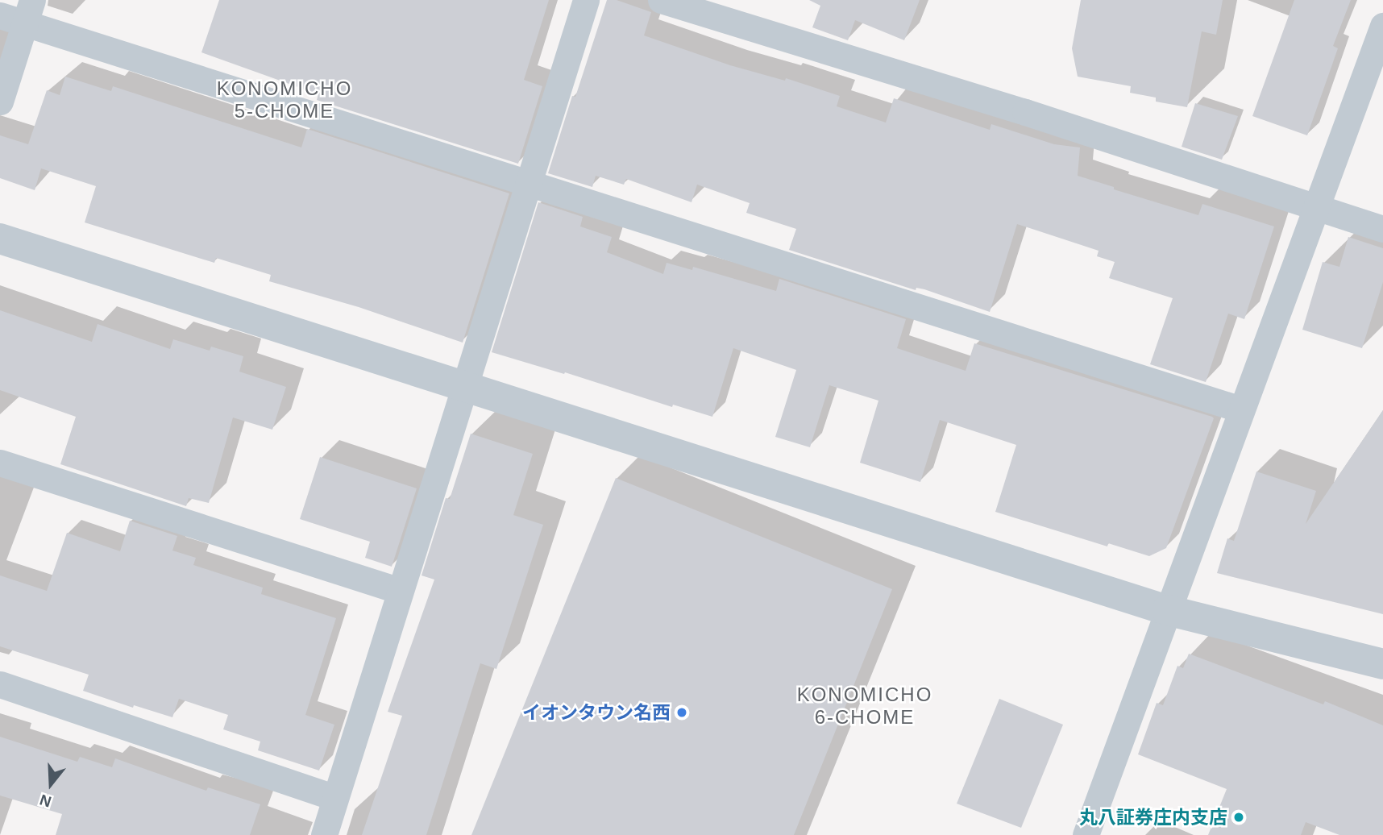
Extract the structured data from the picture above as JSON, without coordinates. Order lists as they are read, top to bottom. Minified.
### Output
{"districts":["KONOMICHO 5-CHOME","KONOMICHO 6-CHOME"],"places":["イオンタウン名西","丸八証券庄内支店"],"north":"bottom"}
